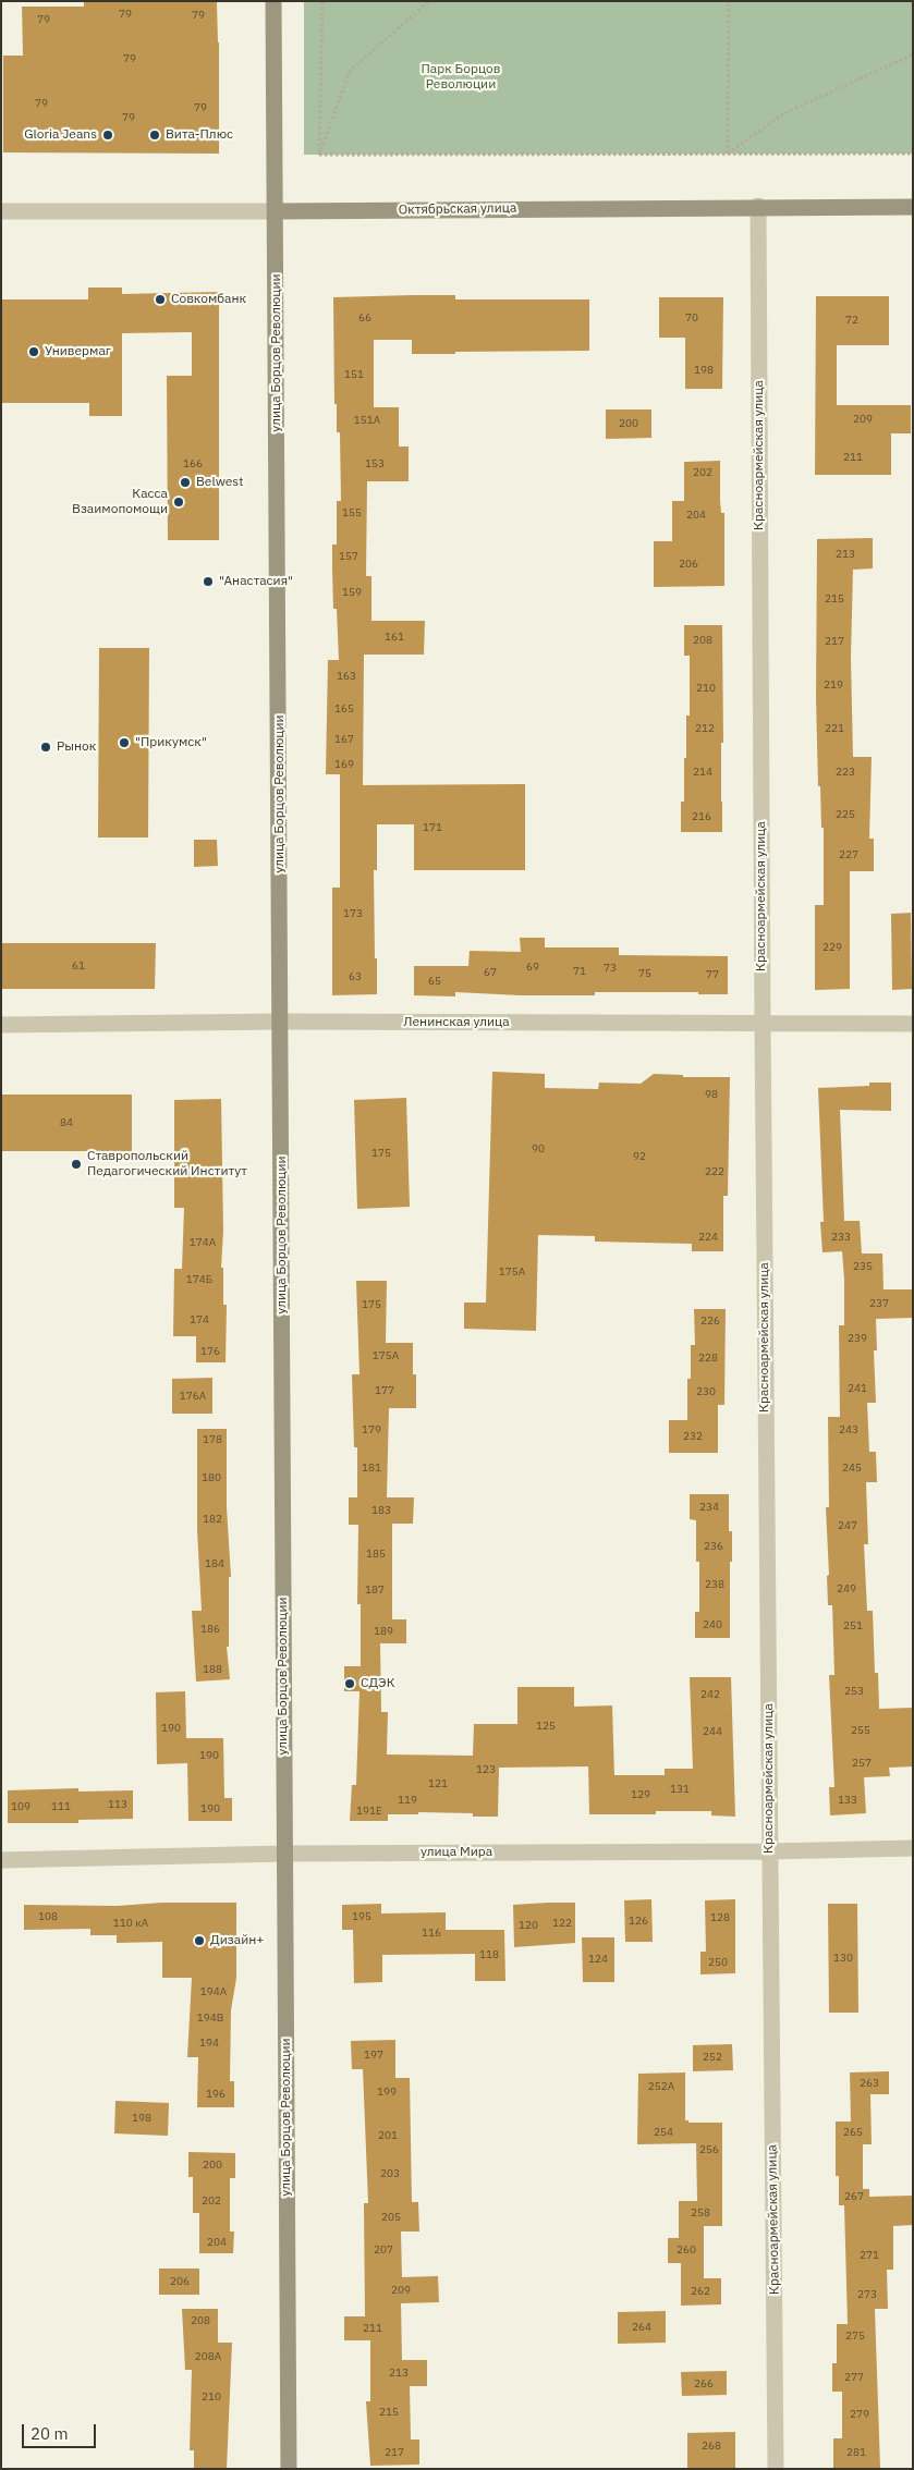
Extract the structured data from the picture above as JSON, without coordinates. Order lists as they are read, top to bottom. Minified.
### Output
{"streets":{"main road":["Октябрьская улица","улица Борцов Революции"],"street":["Красноармейская улица","Ленинская улица","улица Мира"]},"crossings":[["Октябрьская улица","улица Борцов Революции"],["Октябрьская улица","Красноармейская улица"],["улица Борцов Революции","Ленинская улица"],["улица Борцов Революции","улица Мира"],["Красноармейская улица","Ленинская улица"],["Красноармейская улица","улица Мира"]],"parks":["Парк Борцов Революции"],"places":["Gloria Jeans","Вита-Плюс","Совкомбанк","Универмаг","Belwest","Касса Взаимопомощи","\"Анастасия\"","\"Прикумск\"","Рынок","Ставропольский Педагогический Институт","СДЭК","Дизайн+"],"house_numbers":["79","79","79","79","79","79","79","66","70","72","198","151","209","151А","200","211","166","153","202","155","204","213","157","206","159","215","161","208","217","163","219","210","165","212","221","167","169","214","223","225","216","171","227","173","229","61","69","73","71","67","75","77","63","65","98","84","90","175","92","222","224","233","174А","235","175А","174Б","237","175","174","226","239","176","175А","228","241","177","230","176А","179","243","232","178","181","245","180","234","183","182","247","236","185","184","238","249","187","240","251","186","189","188","253","242","125","190","255","244","190","257","123","121","131","129","119","133","113","109","111","190","191Е","108","195","128","126","110 кА","122","120","116","118","130","124","250","194А","194В","194","197","252","263","252А","199","196","198","254","265","201","256","200","203","267","202","258","205","204","207","260","271","206","209","262","273","208","264","211","275","208А","213","277","266","210","215","279","268","217","281"],"scale_bar":"20 m"}
